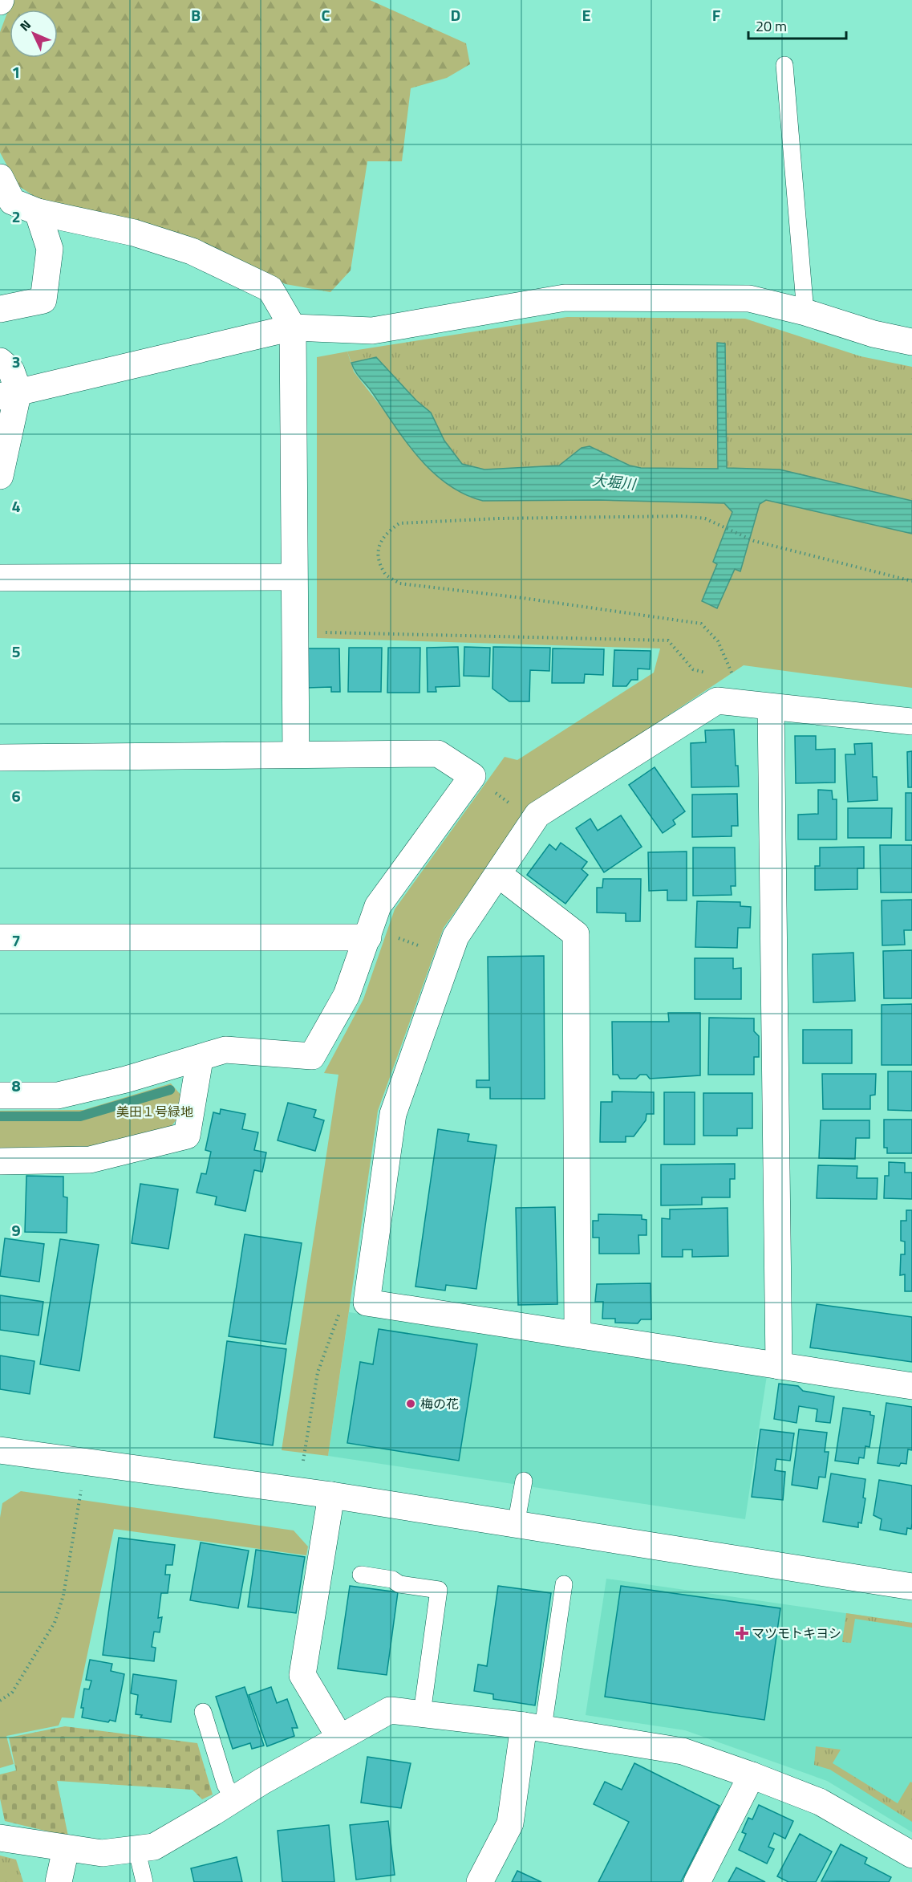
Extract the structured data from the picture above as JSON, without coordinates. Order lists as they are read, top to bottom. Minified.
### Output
{"water":["大堀川"],"parks":["美田１号緑地"],"places":{"other":["梅の花"],"health":["マツモトキヨシ"]},"scale_bar":"20 m","north":"top left","grid":{"columns":["B","C","D","E","F"],"rows":["1","2","3","4","5","6","7","8","9"]}}
